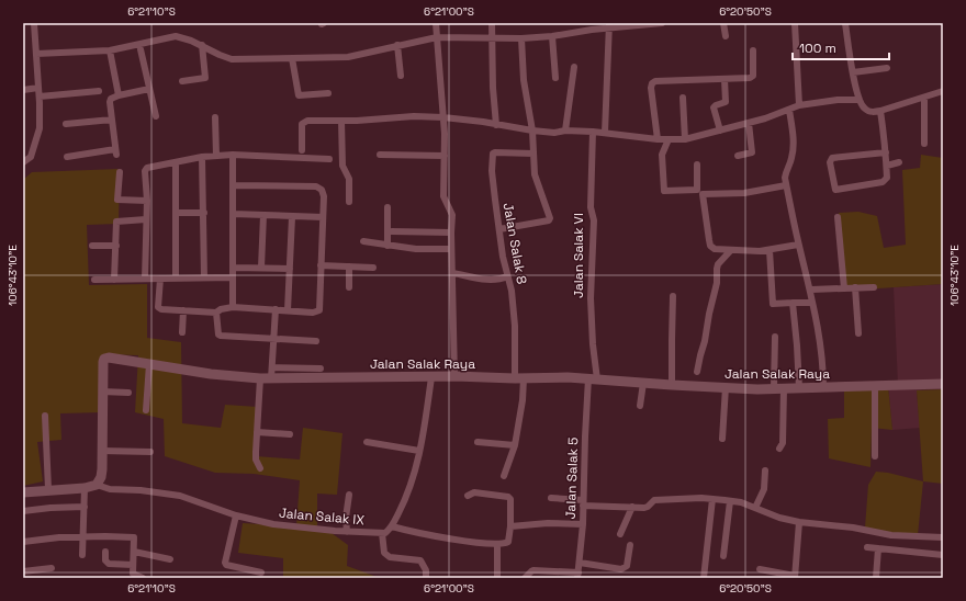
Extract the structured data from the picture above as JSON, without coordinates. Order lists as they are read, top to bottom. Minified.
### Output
{"streets":{"street":["Jalan Salak 8","Jalan Salak VI","Jalan Salak Raya","Jalan Salak 5","Jalan Salak IX"]},"crossings":[["Jalan Salak 8","Jalan Salak Raya"],["Jalan Salak VI","Jalan Salak Raya"],["Jalan Salak VI","Jalan Salak 5"],["Jalan Salak Raya","Jalan Salak 5"],["Jalan Salak Raya","Jalan Salak IX"]],"scale_bar":"100 m","coordinates":["6°21'10\"S","6°21'00\"S","6°20'50\"S","106°43'10\"E"]}
